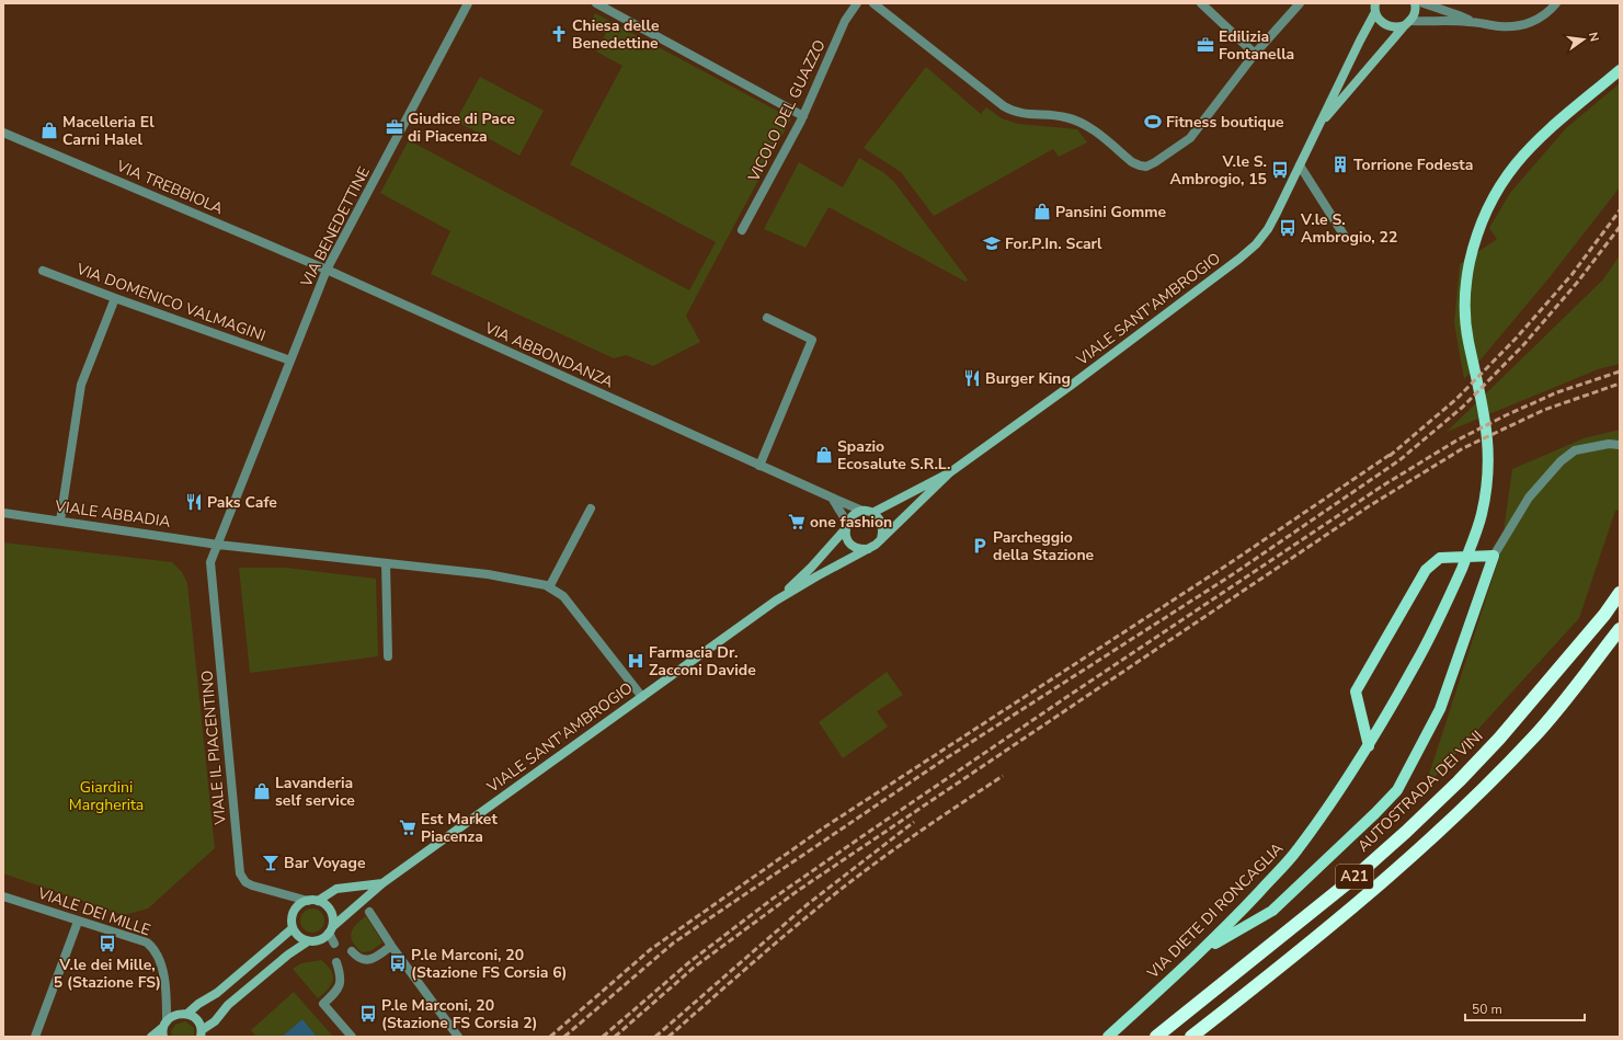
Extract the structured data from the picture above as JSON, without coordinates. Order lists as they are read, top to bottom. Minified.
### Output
{"streets":{"highway":["AUTOSTRADA DEI VINI","A21"],"main road":["VIALE SANT'AMBROGIO","VIA DIETE DI RONCAGLIA"],"street":["VICOLO DEL GUAZZO","VIA TREBBIOLA","VIA BENEDETTINE","VIA DOMENICO VALMAGINI","VIA ABBONDANZA","VIALE ABBADIA","VIALE IL PIACENTINO","VIALE DEI MILLE"]},"crossings":[["VIA TREBBIOLA","VIA BENEDETTINE"],["VIA TREBBIOLA","VIA ABBONDANZA"],["VIA BENEDETTINE","VIA DOMENICO VALMAGINI"],["VIA BENEDETTINE","VIA ABBONDANZA"],["VIA BENEDETTINE","VIALE ABBADIA"],["VIA BENEDETTINE","VIALE IL PIACENTINO"],["VIALE SANT'AMBROGIO","VIA ABBONDANZA"],["VIALE SANT'AMBROGIO","VIALE IL PIACENTINO"],["VIALE ABBADIA","VIALE IL PIACENTINO"]],"parks":["Giardini Margherita"],"places":{"church":["Chiesa delle Benedettine"],"office":["Edilizia Fontanella","Giudice di Pace di Piacenza"],"sports":["Fitness boutique"],"shop":["Macelleria El Carni Halel","Pansini Gomme","Spazio Ecosalute S.R.L.","Lavanderia self service"],"building":["Torrione Fodesta"],"bus stop":["V.le S. Ambrogio, 15","V.le S. Ambrogio, 22","V.le dei Mille, 5 (Stazione FS)","P.le Marconi, 20 (Stazione FS Corsia 6)","P.le Marconi, 20 (Stazione FS Corsia 2)"],"school or university":["For.P.In. Scarl"],"restaurant":["Burger King","Paks Cafe"],"supermarket":["one fashion","Est Market Piacenza"],"parking":["Parcheggio della Stazione"],"hospital":["Farmacia Dr. Zacconi Davide"],"bar":["Bar Voyage"]},"scale_bar":"50 m","north":"right"}
